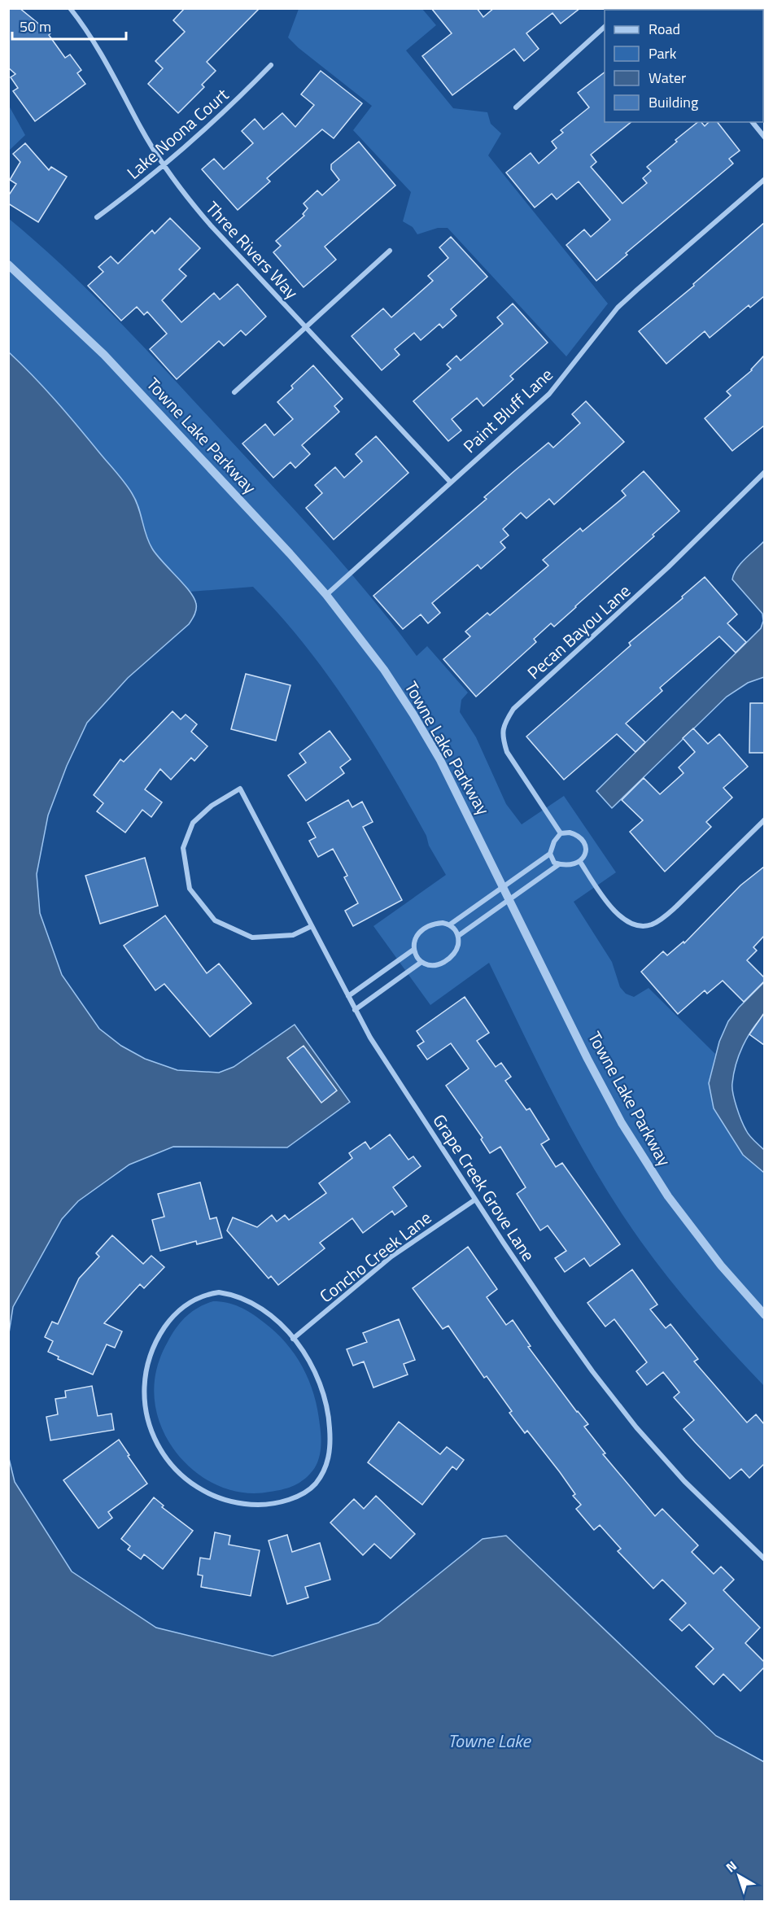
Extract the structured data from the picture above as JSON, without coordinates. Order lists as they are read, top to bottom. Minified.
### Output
{"streets":{"street":["Lake Noona Court","Three Rivers Way","Paint Bluff Lane","Towne Lake Parkway","Pecan Bayou Lane","Grape Creek Grove Lane","Concho Creek Lane"]},"crossings":[["Lake Noona Court","Three Rivers Way"],["Three Rivers Way","Paint Bluff Lane"],["Paint Bluff Lane","Towne Lake Parkway"],["Grape Creek Grove Lane","Concho Creek Lane"]],"water":["Towne Lake"],"legend":["Road","Park","Water","Building"],"scale_bar":"50 m","north":"top left"}
